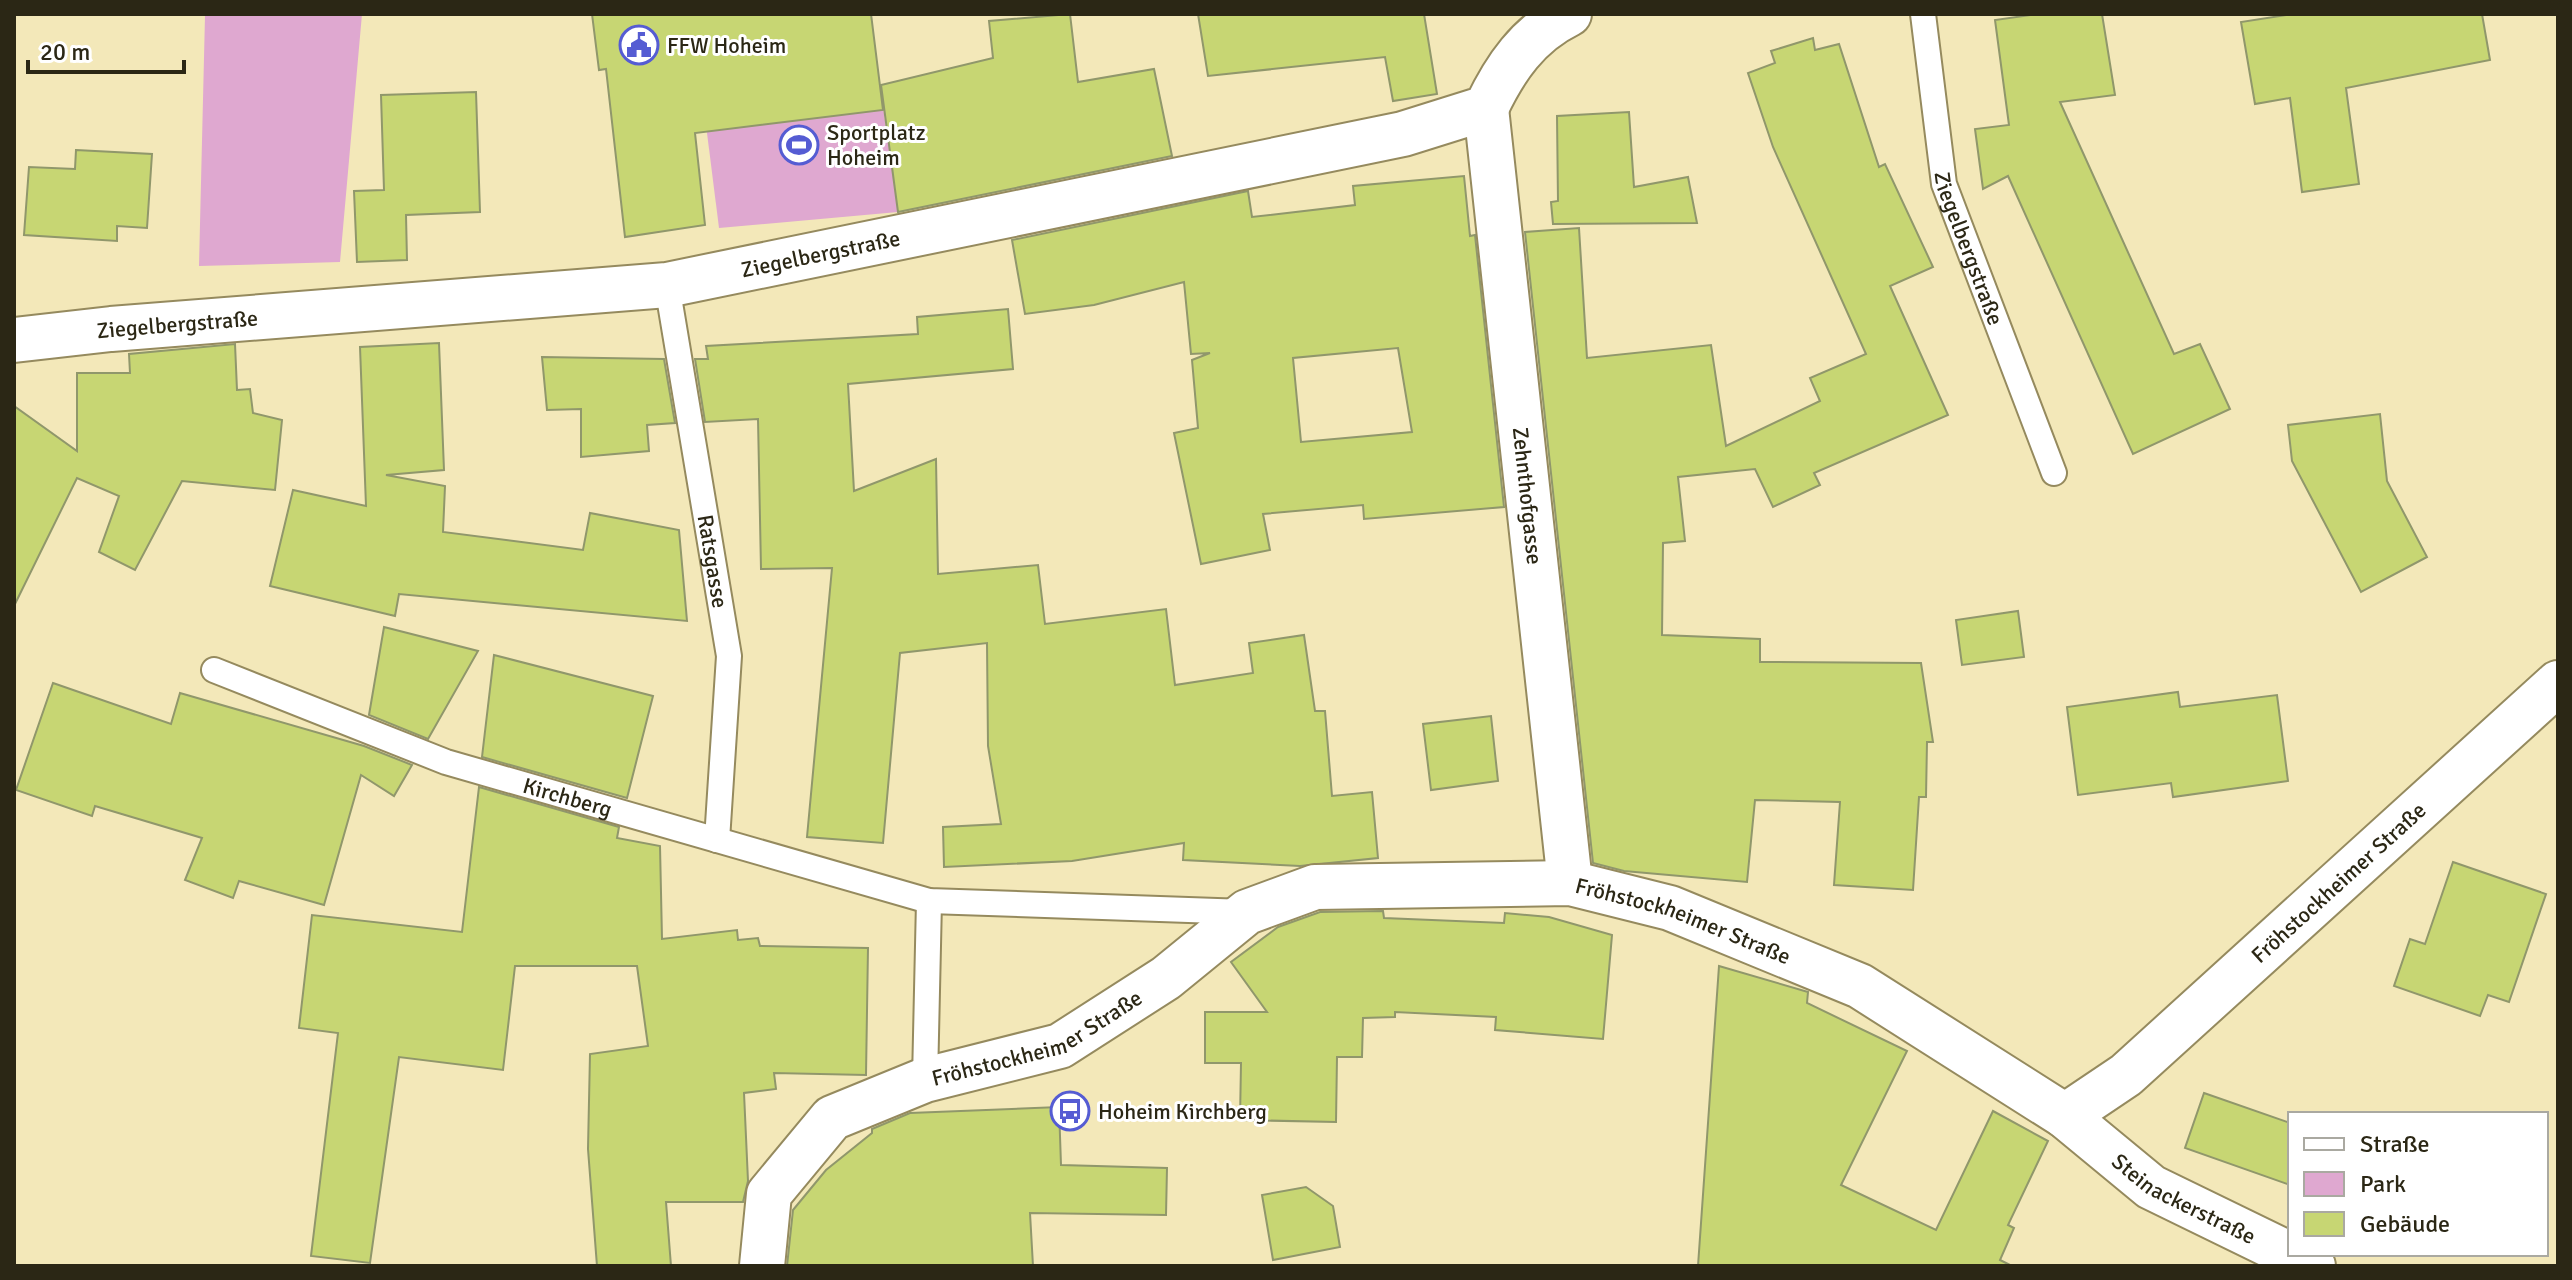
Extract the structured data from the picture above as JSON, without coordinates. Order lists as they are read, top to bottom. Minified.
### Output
{"streets":{"street":["Ziegelbergstraße","Zehnthofgasse","Fröhstockheimer Straße","Steinackerstraße"],"lane":["Ratsgasse","Kirchberg"]},"crossings":[["Ziegelbergstraße","Zehnthofgasse"],["Ziegelbergstraße","Ratsgasse"],["Zehnthofgasse","Fröhstockheimer Straße"],["Ratsgasse","Kirchberg"],["Kirchberg","Fröhstockheimer Straße"],["Fröhstockheimer Straße","Steinackerstraße"]],"places":{"public building":["FFW Hoheim"],"sports":["Sportplatz Hoheim"],"bus stop":["Hoheim Kirchberg"]},"legend":["Straße","Park","Gebäude"],"scale_bar":"20 m"}
